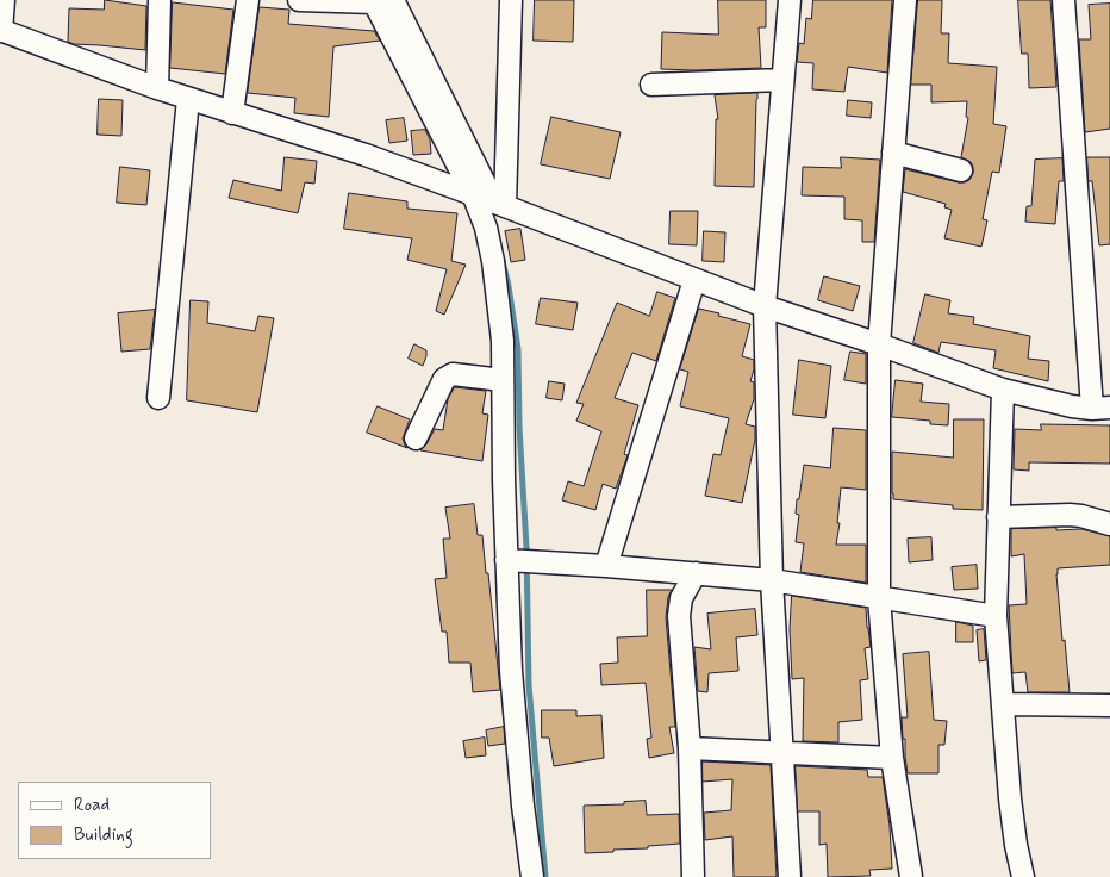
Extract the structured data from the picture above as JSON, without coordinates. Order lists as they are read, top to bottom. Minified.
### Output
{"legend":["Road","Building"]}
